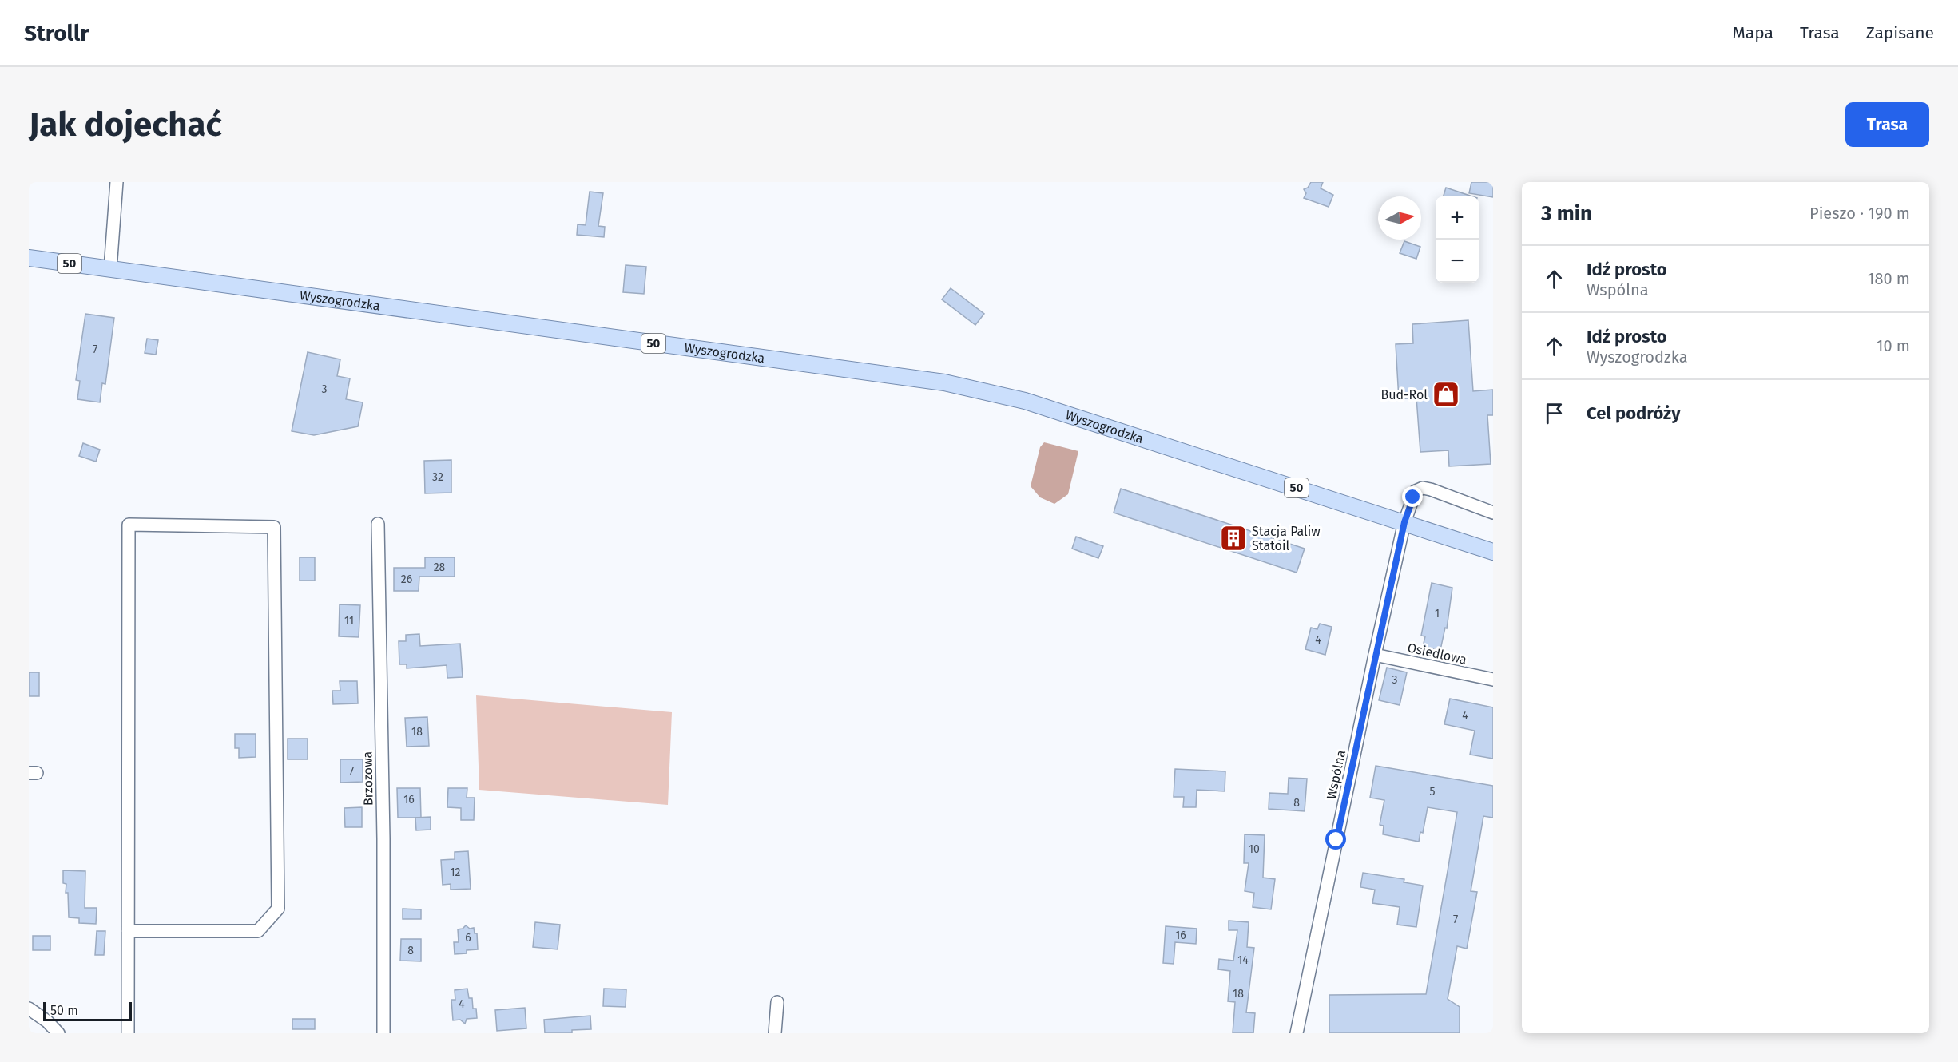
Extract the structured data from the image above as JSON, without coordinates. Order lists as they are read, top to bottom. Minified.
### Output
{"streets":{"main road":["50","Wyszogrodzka"],"street":["Osiedlowa","Wspólna","Brzozowa"]},"crossings":[["Wyszogrodzka","Wspólna"],["Osiedlowa","Wspólna"]],"places":{"shop":["Bud-Rol"],"building":["Stacja Paliw Statoil"]},"house_numbers":["7","3","32","28","26","1","11","4","3","4","18","7","5","16","8","10","12","7","16","6","8","14","18","4"],"scale_bar":"50 m","north":"right","page":{"header":"Strollr","nav":["Mapa","Trasa","Zapisane"],"buttons":"Trasa","title":"Jak dojechać","heading":["3 min","Pieszo · 190 m"],"map_buttons":["+","−"],"list":[["Idź prosto","Wspólna","180 m"],["Idź prosto","Wyszogrodzka","10 m"],"Cel podróży"],"scale":"50 m"}}
